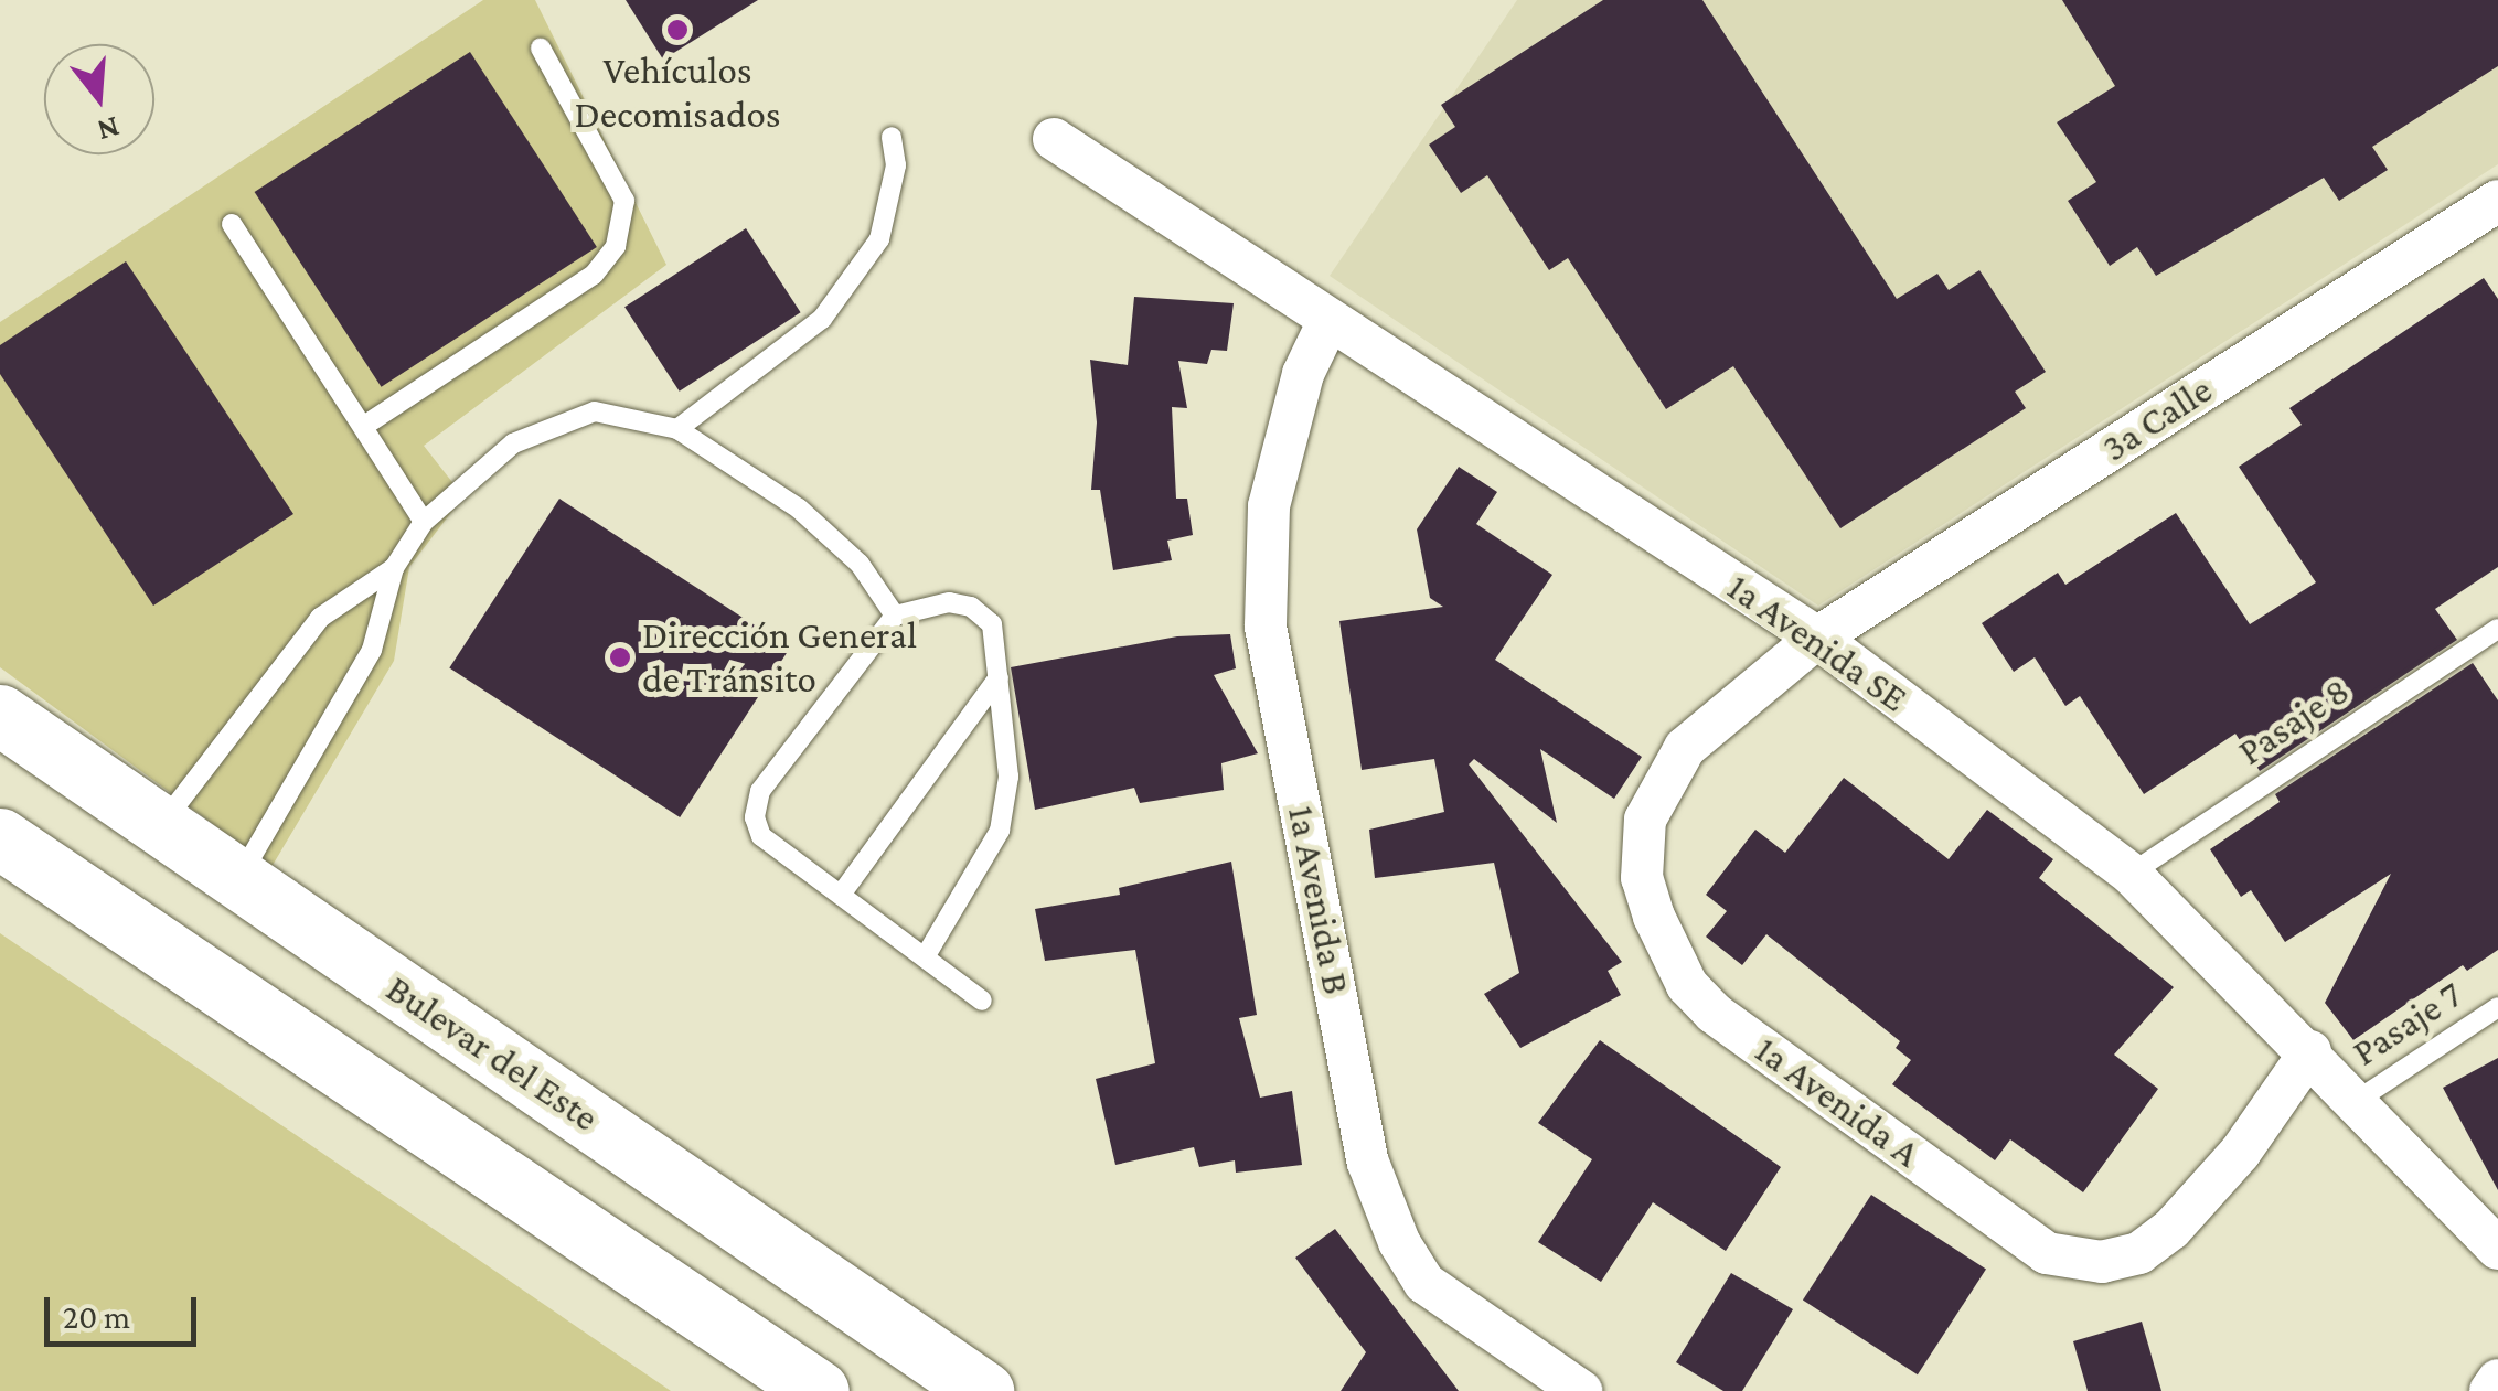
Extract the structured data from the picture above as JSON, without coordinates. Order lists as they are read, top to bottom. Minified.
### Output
{"streets":{"highway":["Bulevar del Este"],"street":["3a Calle","1a Avenida SE","1a Avenida B","1a Avenida A"],"lane":["Pasaje 8","Pasaje 7"]},"crossings":[["3a Calle","1a Avenida SE"],["3a Calle","1a Avenida A"],["1a Avenida SE","Pasaje 8"],["1a Avenida SE","1a Avenida B"],["1a Avenida SE","Pasaje 7"],["1a Avenida SE","1a Avenida A"]],"places":["Vehículos Decomisados","Dirección General de Tránsito"],"scale_bar":"20 m","north":"bottom"}
